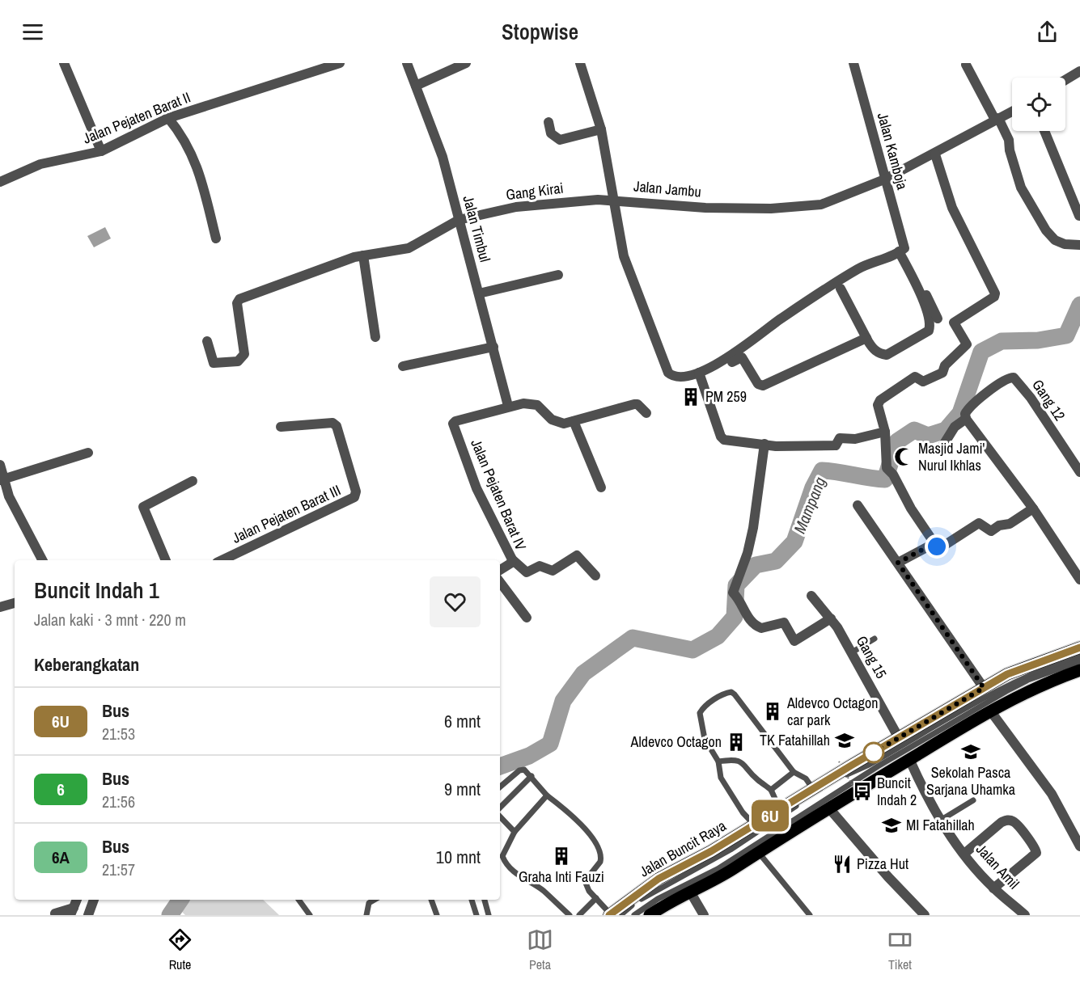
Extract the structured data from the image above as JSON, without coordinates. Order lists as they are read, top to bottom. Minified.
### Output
{"streets":{"main road":["Jalan Buncit Raya"],"street":["Jalan Pejaten Barat II","Jalan Kamboja","Jalan Jambu","Gang Kirai","Jalan Timbul","Gang 12","Jalan Pejaten Barat IV","Jalan Pejaten Barat III","Gang 15","Jalan Amil"]},"crossings":[["Jalan Kamboja","Jalan Jambu"],["Jalan Jambu","Gang Kirai"],["Gang Kirai","Jalan Timbul"],["Jalan Timbul","Jalan Pejaten Barat IV"],["Gang 15","Jalan Buncit Raya"]],"water":["Mampang"],"places":{"building":["PM 259","Aldevco Octagon car park","Aldevco Octagon","Graha Inti Fauzi"],"mosque":["Masjid Jami' Nurul Ikhlas"],"school or university":["TK Fatahillah","Sekolah Pasca Sarjana Uhamka","MI Fatahillah"],"bus stop":["Buncit Indah 2"],"restaurant":["Pizza Hut"]},"lines":["bus line 6U"],"page":{"header":"Stopwise","on_map":"6U","heading":[["Buncit Indah 1","Jalan kaki · 3 mnt · 220 m"],"Keberangkatan"],"list":[{"mark":"6U","name":"Bus","note":"21:53","value":"6 mnt"},{"mark":"6","name":"Bus","note":"21:56","value":"9 mnt"},{"mark":"6A","name":"Bus","note":"21:57","value":"10 mnt"}],"tabs":["Rute","Peta","Tiket"]}}
